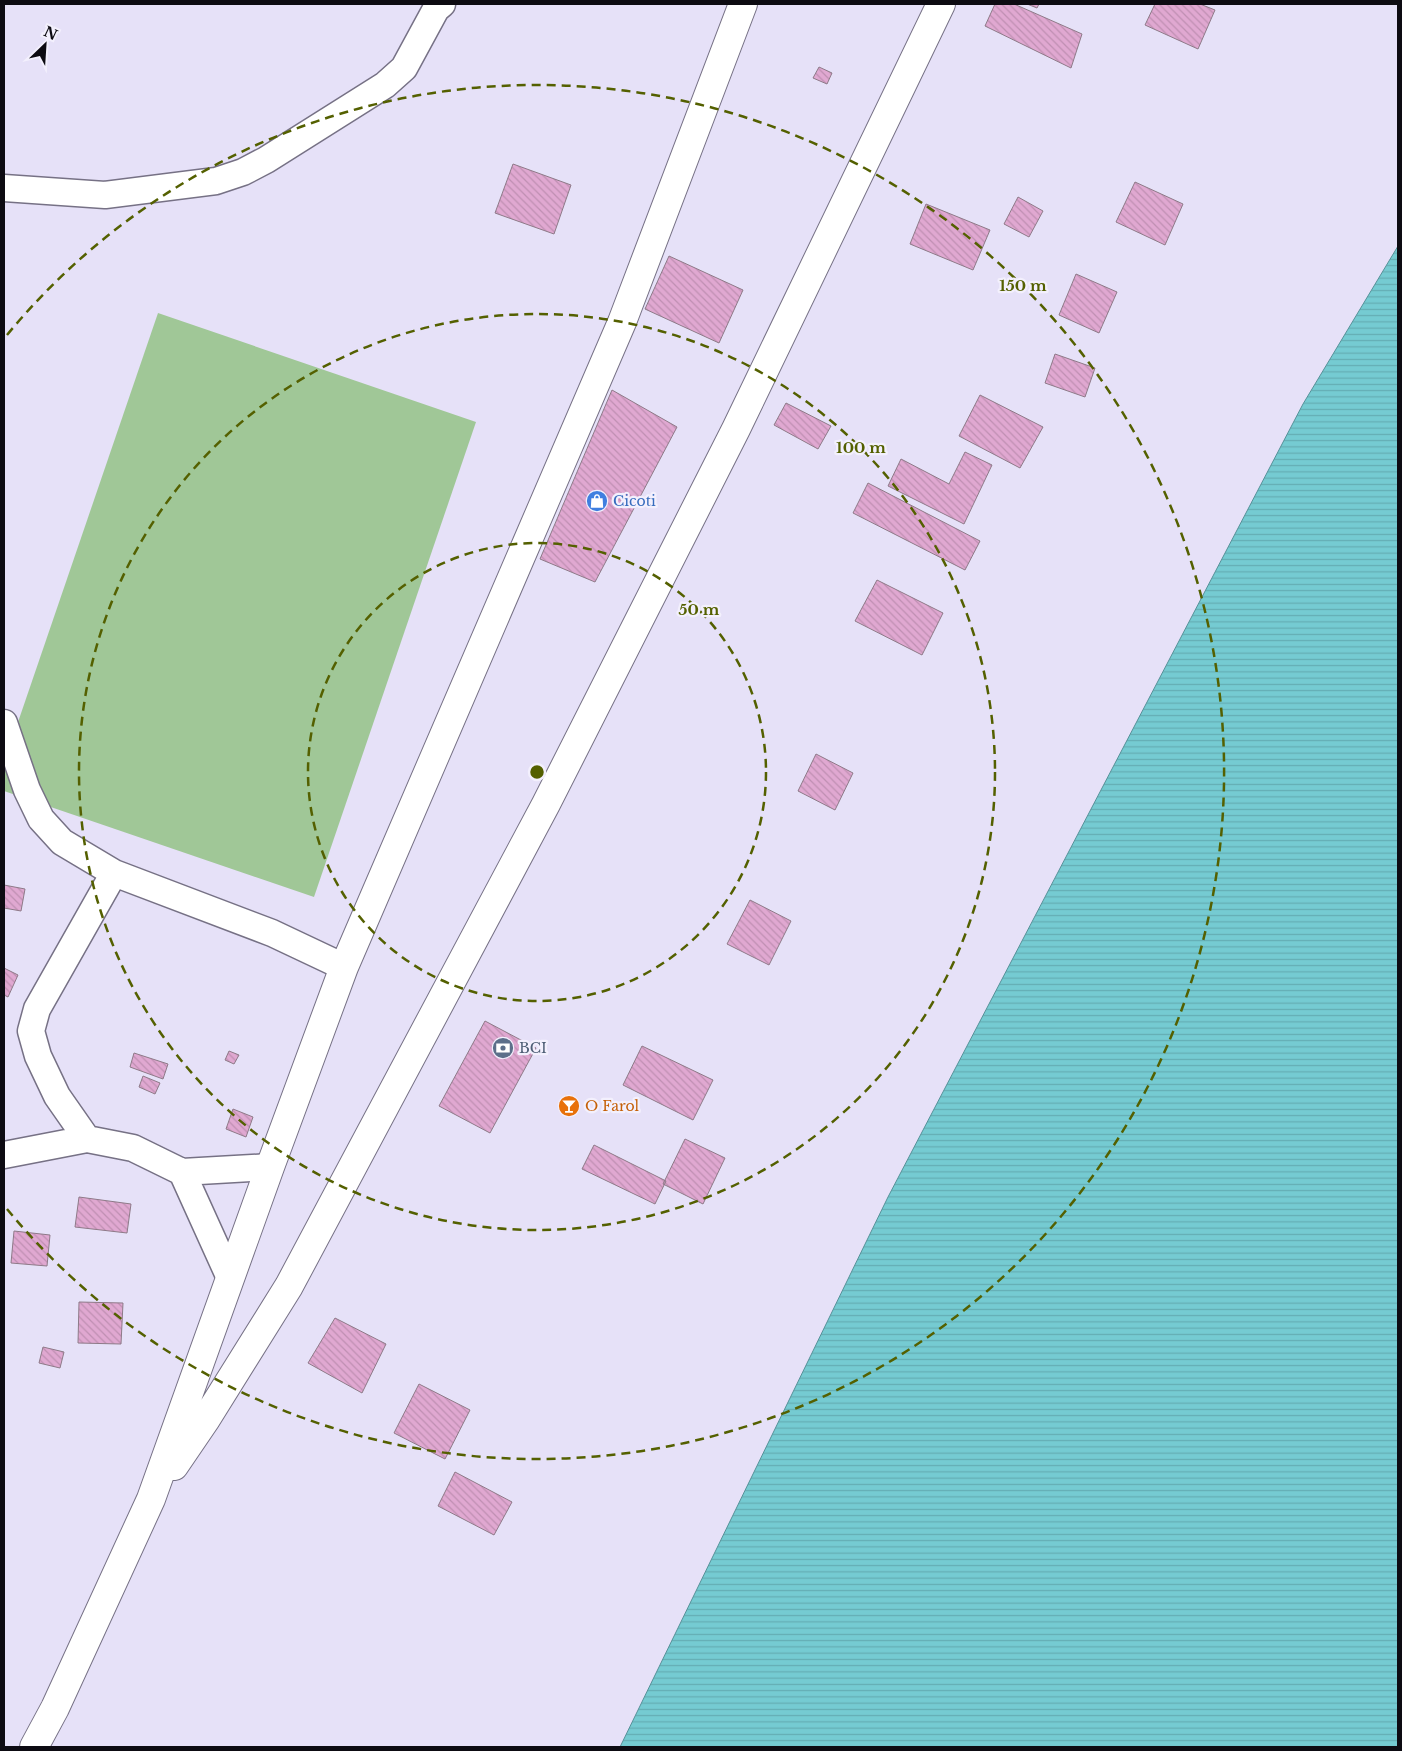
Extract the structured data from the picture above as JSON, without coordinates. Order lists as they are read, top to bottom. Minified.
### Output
{"places":{"shop":["Cicoti"],"bank":["BCI"],"bar":["O Farol"]},"north":"top right","rings":["150 m","100 m","50 m"]}
